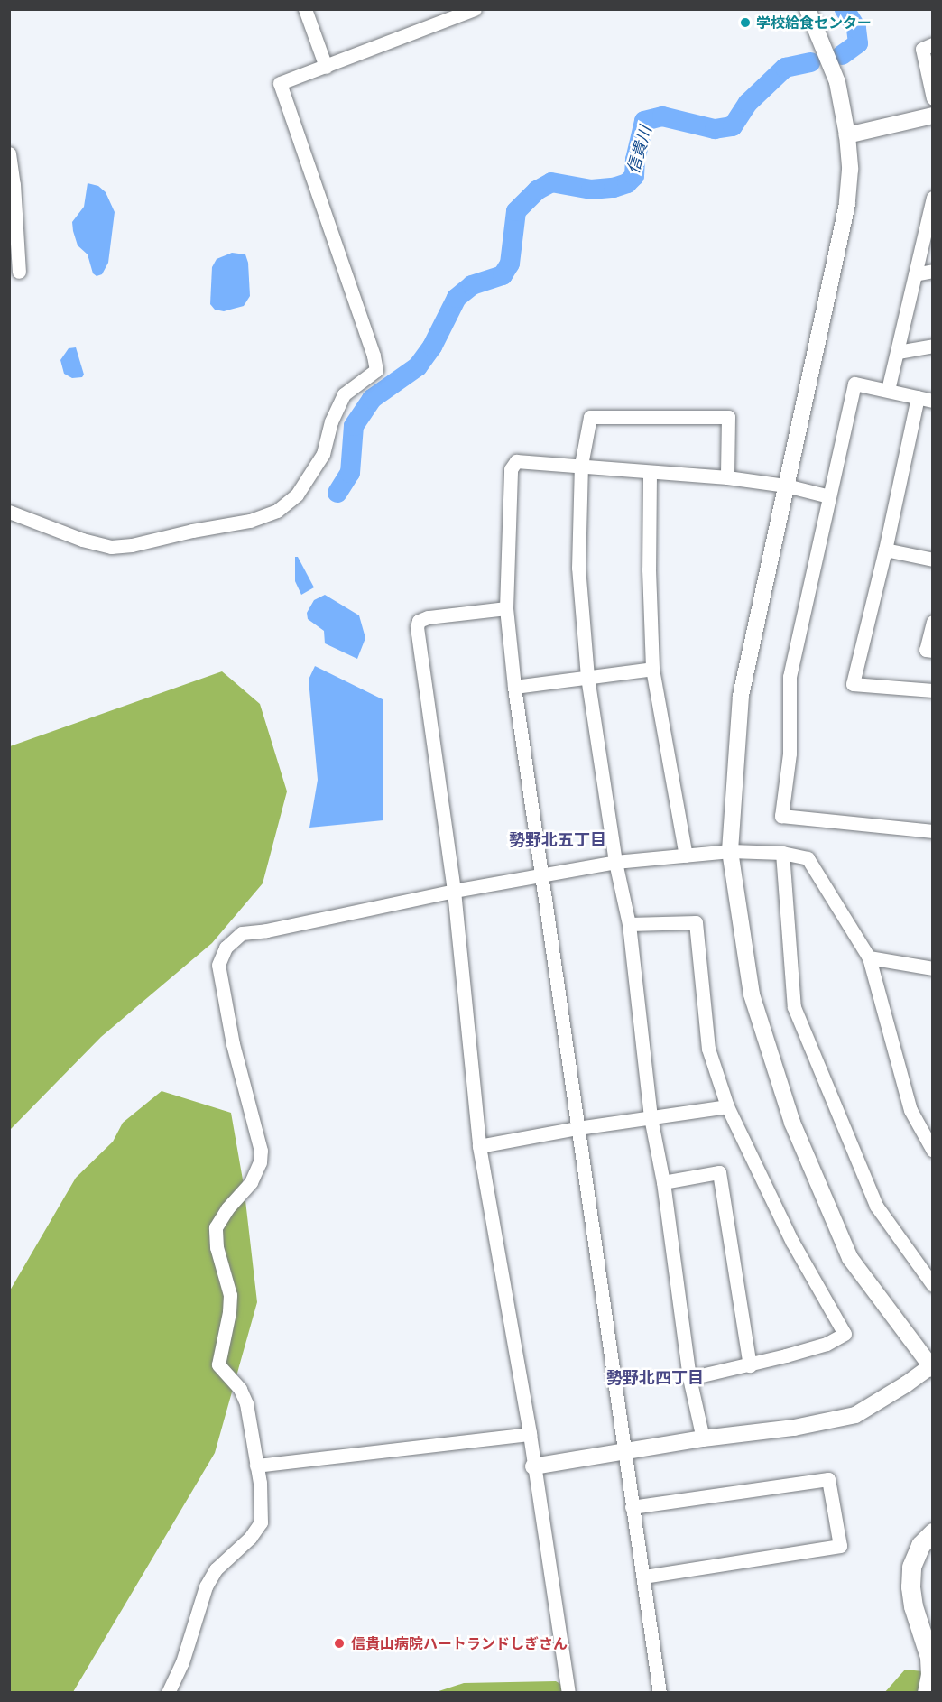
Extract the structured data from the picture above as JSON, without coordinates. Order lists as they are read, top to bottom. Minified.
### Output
{"districts":["勢野北五丁目","勢野北四丁目"],"water":["信貴川"],"places":["学校給食センター","信貴山病院ハートランドしぎさん"]}
